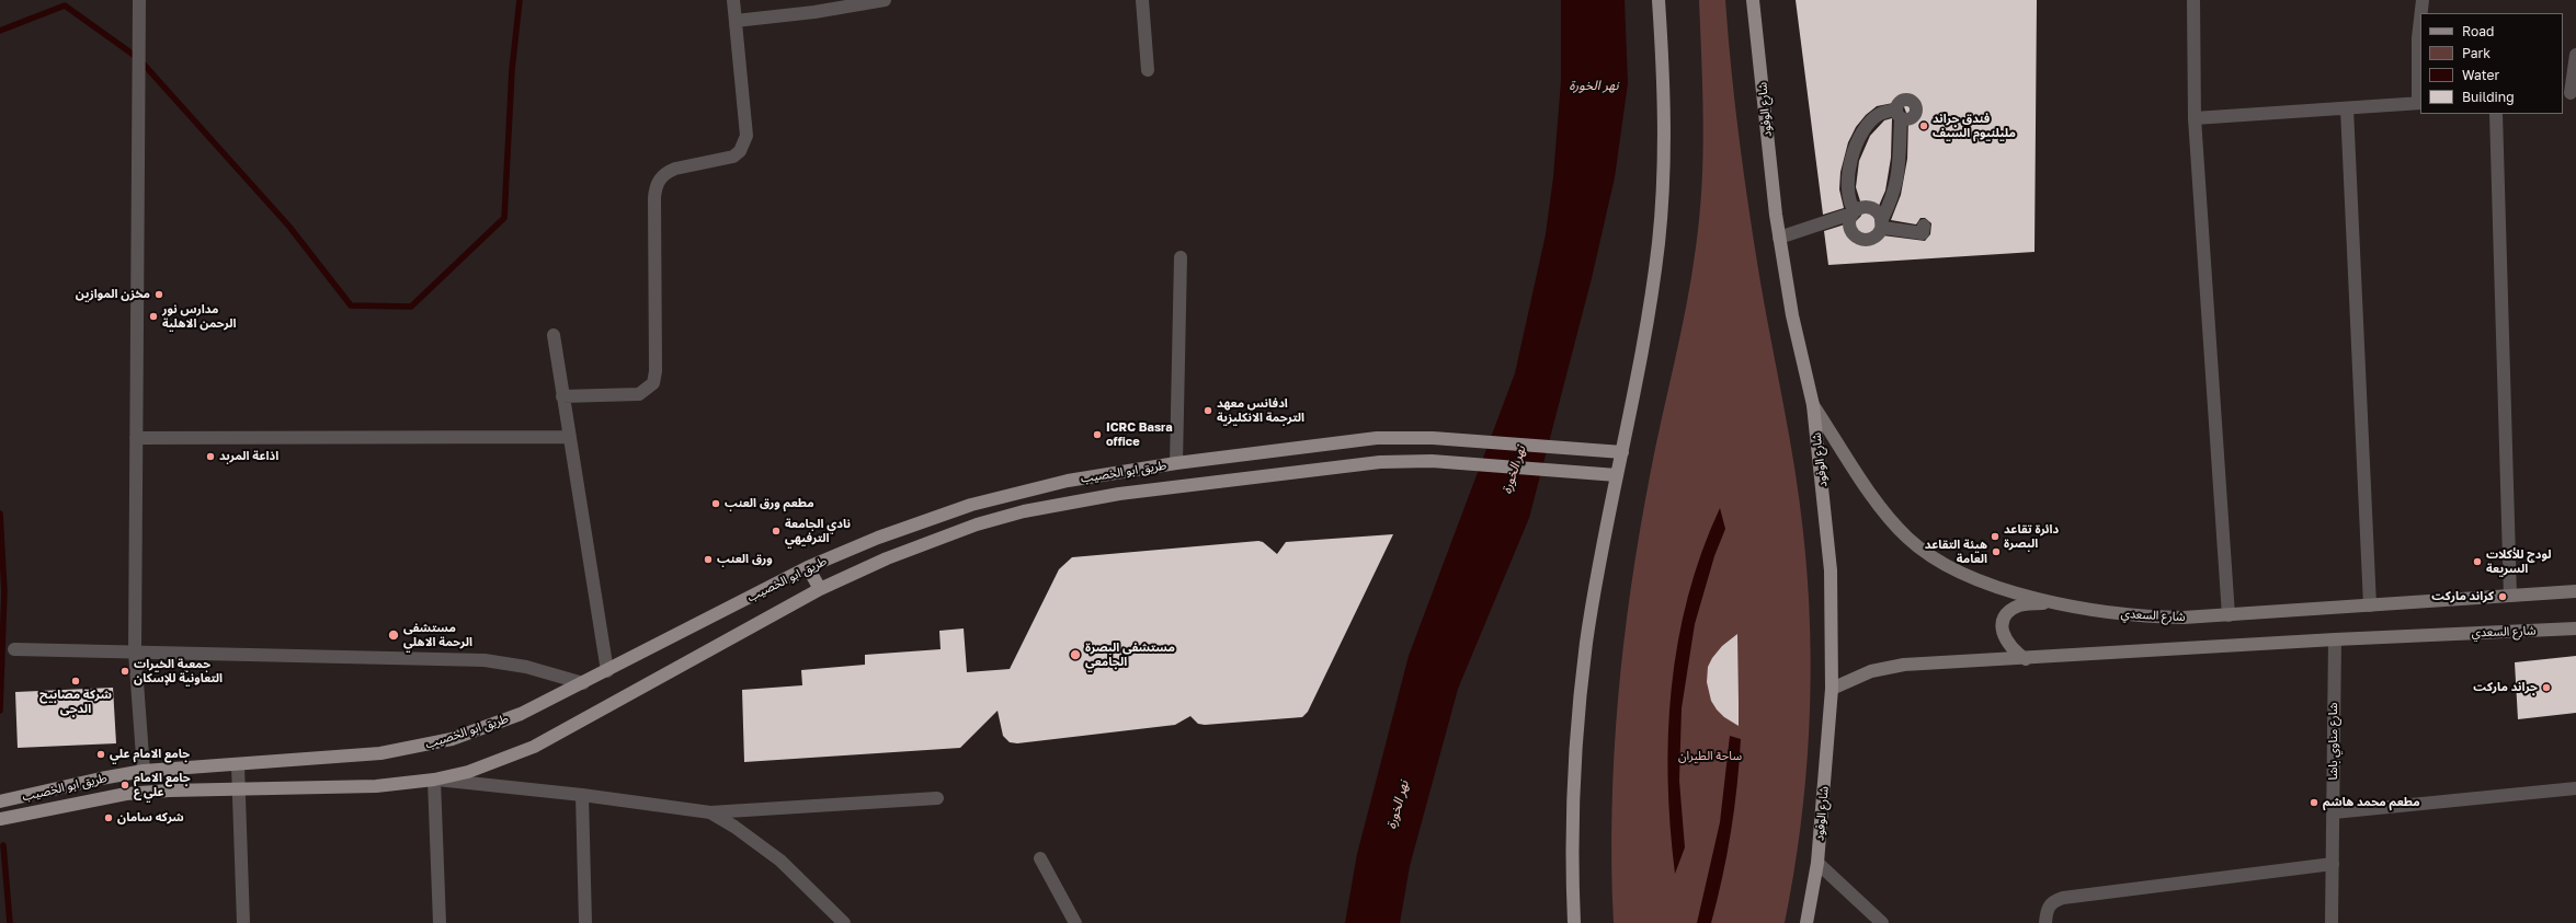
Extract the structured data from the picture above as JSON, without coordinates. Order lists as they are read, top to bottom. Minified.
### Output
{"streets":{"main road":["شارع الوفود","طريق ابو الخصيب","شارع السعدي"],"street":["شارع مناوي باشا"]},"crossings":[["شارع الوفود","شارع السعدي"],["شارع السعدي","شارع مناوي باشا"]],"water":["نهر الخورة"],"parks":["ساحة الطيران"],"places":["فندق جراند مليلنيوم السيف","مخزن الموازين","مدارس نور الرحمن الاهلية","ادفانس معهد الترجمة الانكليزية","ICRC Basra office","اذاعة المربد","مطعم ورق العنب","نادي الجامعة الترفيهي","دائرة تقاعد البصرة","هيئة التقاعد العامة","ورق العنب","لودج للأكلات السريعة","كراند ماركت","مستشفى الرحمة الاهلي","مستشفى البصرة الجامعي","جمعية الخيرات التعاونية للإسكان","شركة مصابيح الدجى","جراند ماركت","جامع الامام علي","جامع الامام علي ع","مطعم محمد هاشم","شركه سامان"],"legend":["Road","Park","Water","Building"]}
